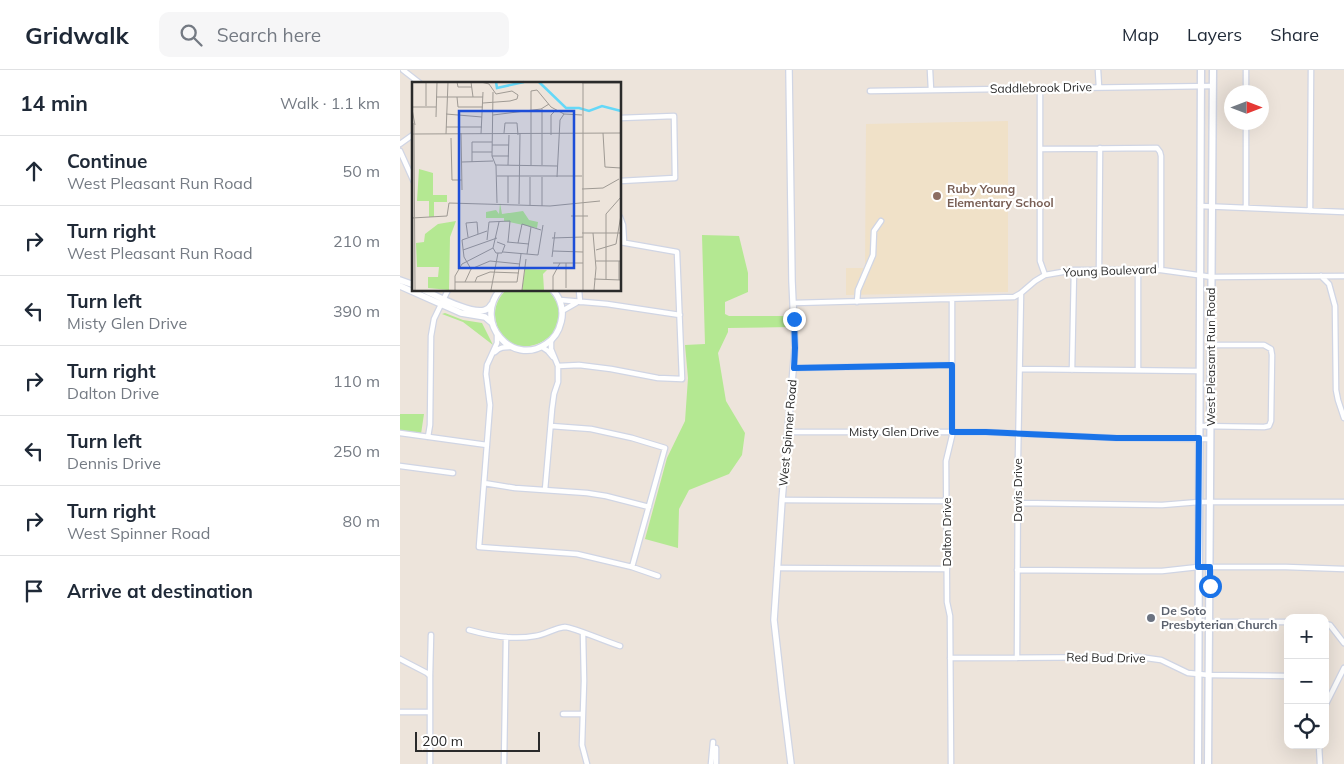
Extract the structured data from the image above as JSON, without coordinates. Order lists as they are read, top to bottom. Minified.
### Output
{"streets":{"main road":["West Pleasant Run Road"],"street":["Saddlebrook Drive","Young Boulevard","Misty Glen Drive","West Spinner Road","Davis Drive","Dalton Drive","Red Bud Drive"]},"crossings":[["Saddlebrook Drive","West Pleasant Run Road"],["Young Boulevard","West Pleasant Run Road"],["Young Boulevard","West Spinner Road"],["Young Boulevard","Davis Drive"],["Young Boulevard","Dalton Drive"],["West Pleasant Run Road","Misty Glen Drive"],["West Pleasant Run Road","Red Bud Drive"],["Misty Glen Drive","West Spinner Road"],["Misty Glen Drive","Davis Drive"],["Misty Glen Drive","Dalton Drive"],["Davis Drive","Red Bud Drive"],["Dalton Drive","Red Bud Drive"]],"places":["Ruby Young Elementary School","De Soto Presbyterian Church"],"scale_bar":"200 m","north":"right","page":{"header":"Gridwalk","search":"Search here","nav":["Map","Layers","Share"],"heading":["14 min","Walk · 1.1 km"],"list":[["Continue","West Pleasant Run Road","50 m"],["Turn right","West Pleasant Run Road","210 m"],["Turn left","Misty Glen Drive","390 m"],["Turn right","Dalton Drive","110 m"],["Turn left","Dennis Drive","250 m"],["Turn right","West Spinner Road","80 m"],"Arrive at destination"],"map_buttons":["+","−"],"scale":"200 m"}}
